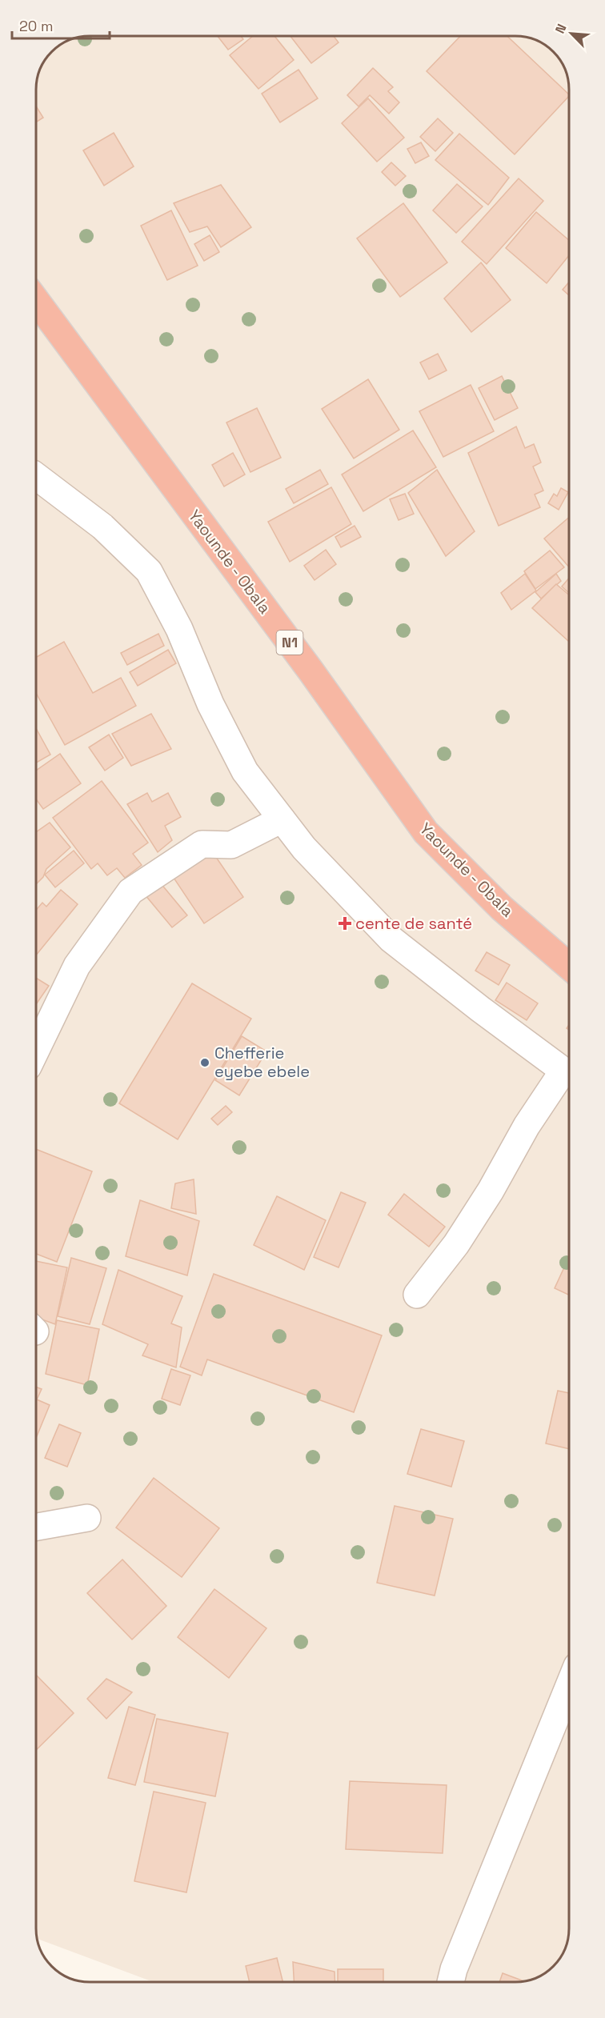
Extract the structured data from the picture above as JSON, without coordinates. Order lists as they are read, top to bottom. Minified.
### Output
{"streets":{"highway":["Yaounde - Obala","N1"]},"places":{"health":["cente de santé"],"other":["Chefferie eyebe ebele"]},"scale_bar":"20 m","north":"top left"}
